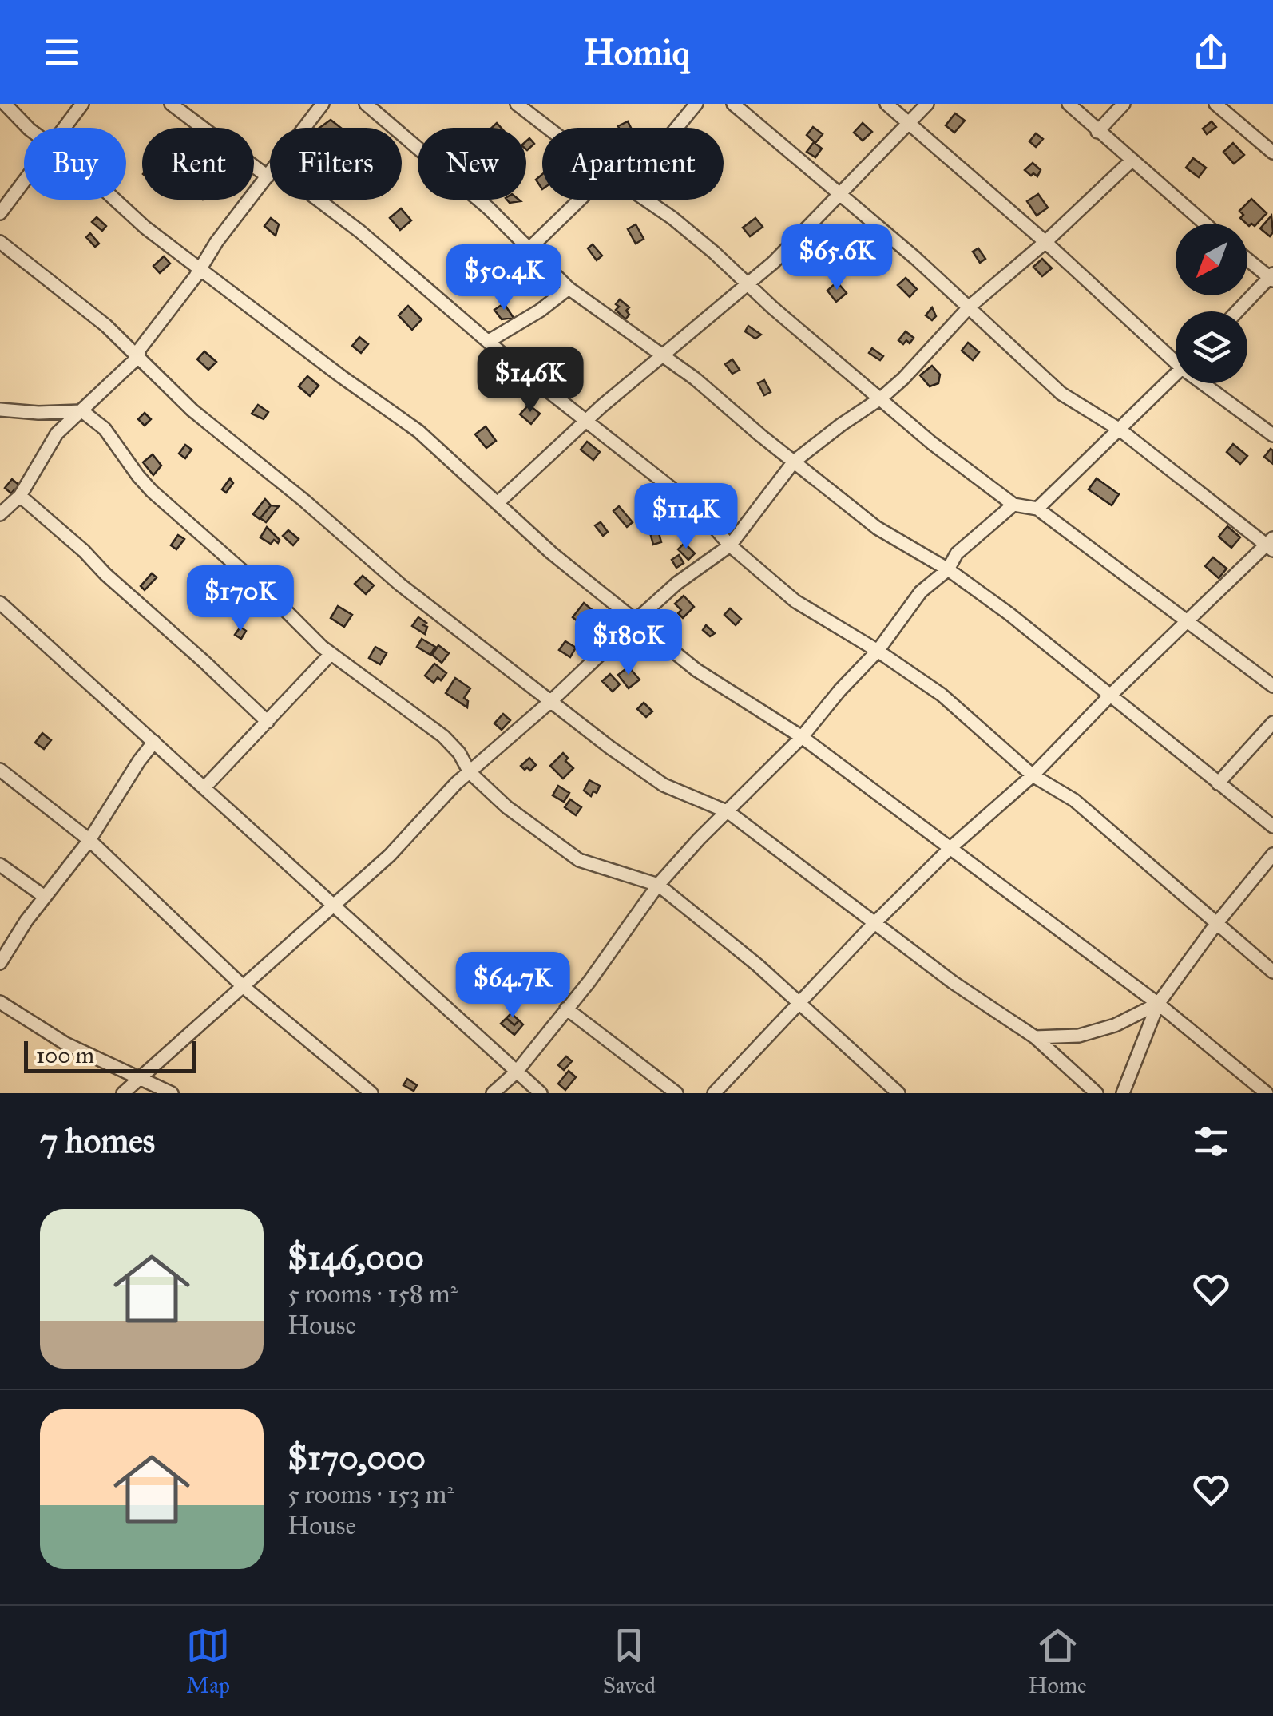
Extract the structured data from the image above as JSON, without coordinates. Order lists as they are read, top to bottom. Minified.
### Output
{"scale_bar":"100 m","north":"bottom left","page":{"header":"Homiq","chip":["Buy","Rent","Filters","New","Apartment"],"price":["$65.6K","$50.4K","$146K","$114K","$170K","$180K","$64.7K"],"scale":"100 m","heading":"7 homes","list":[{"name":"$146,000","note":"5 rooms · 158 m² · House"},{"name":"$170,000","note":"5 rooms · 153 m² · House"}],"tabs":["Map","Saved","Home"]}}
